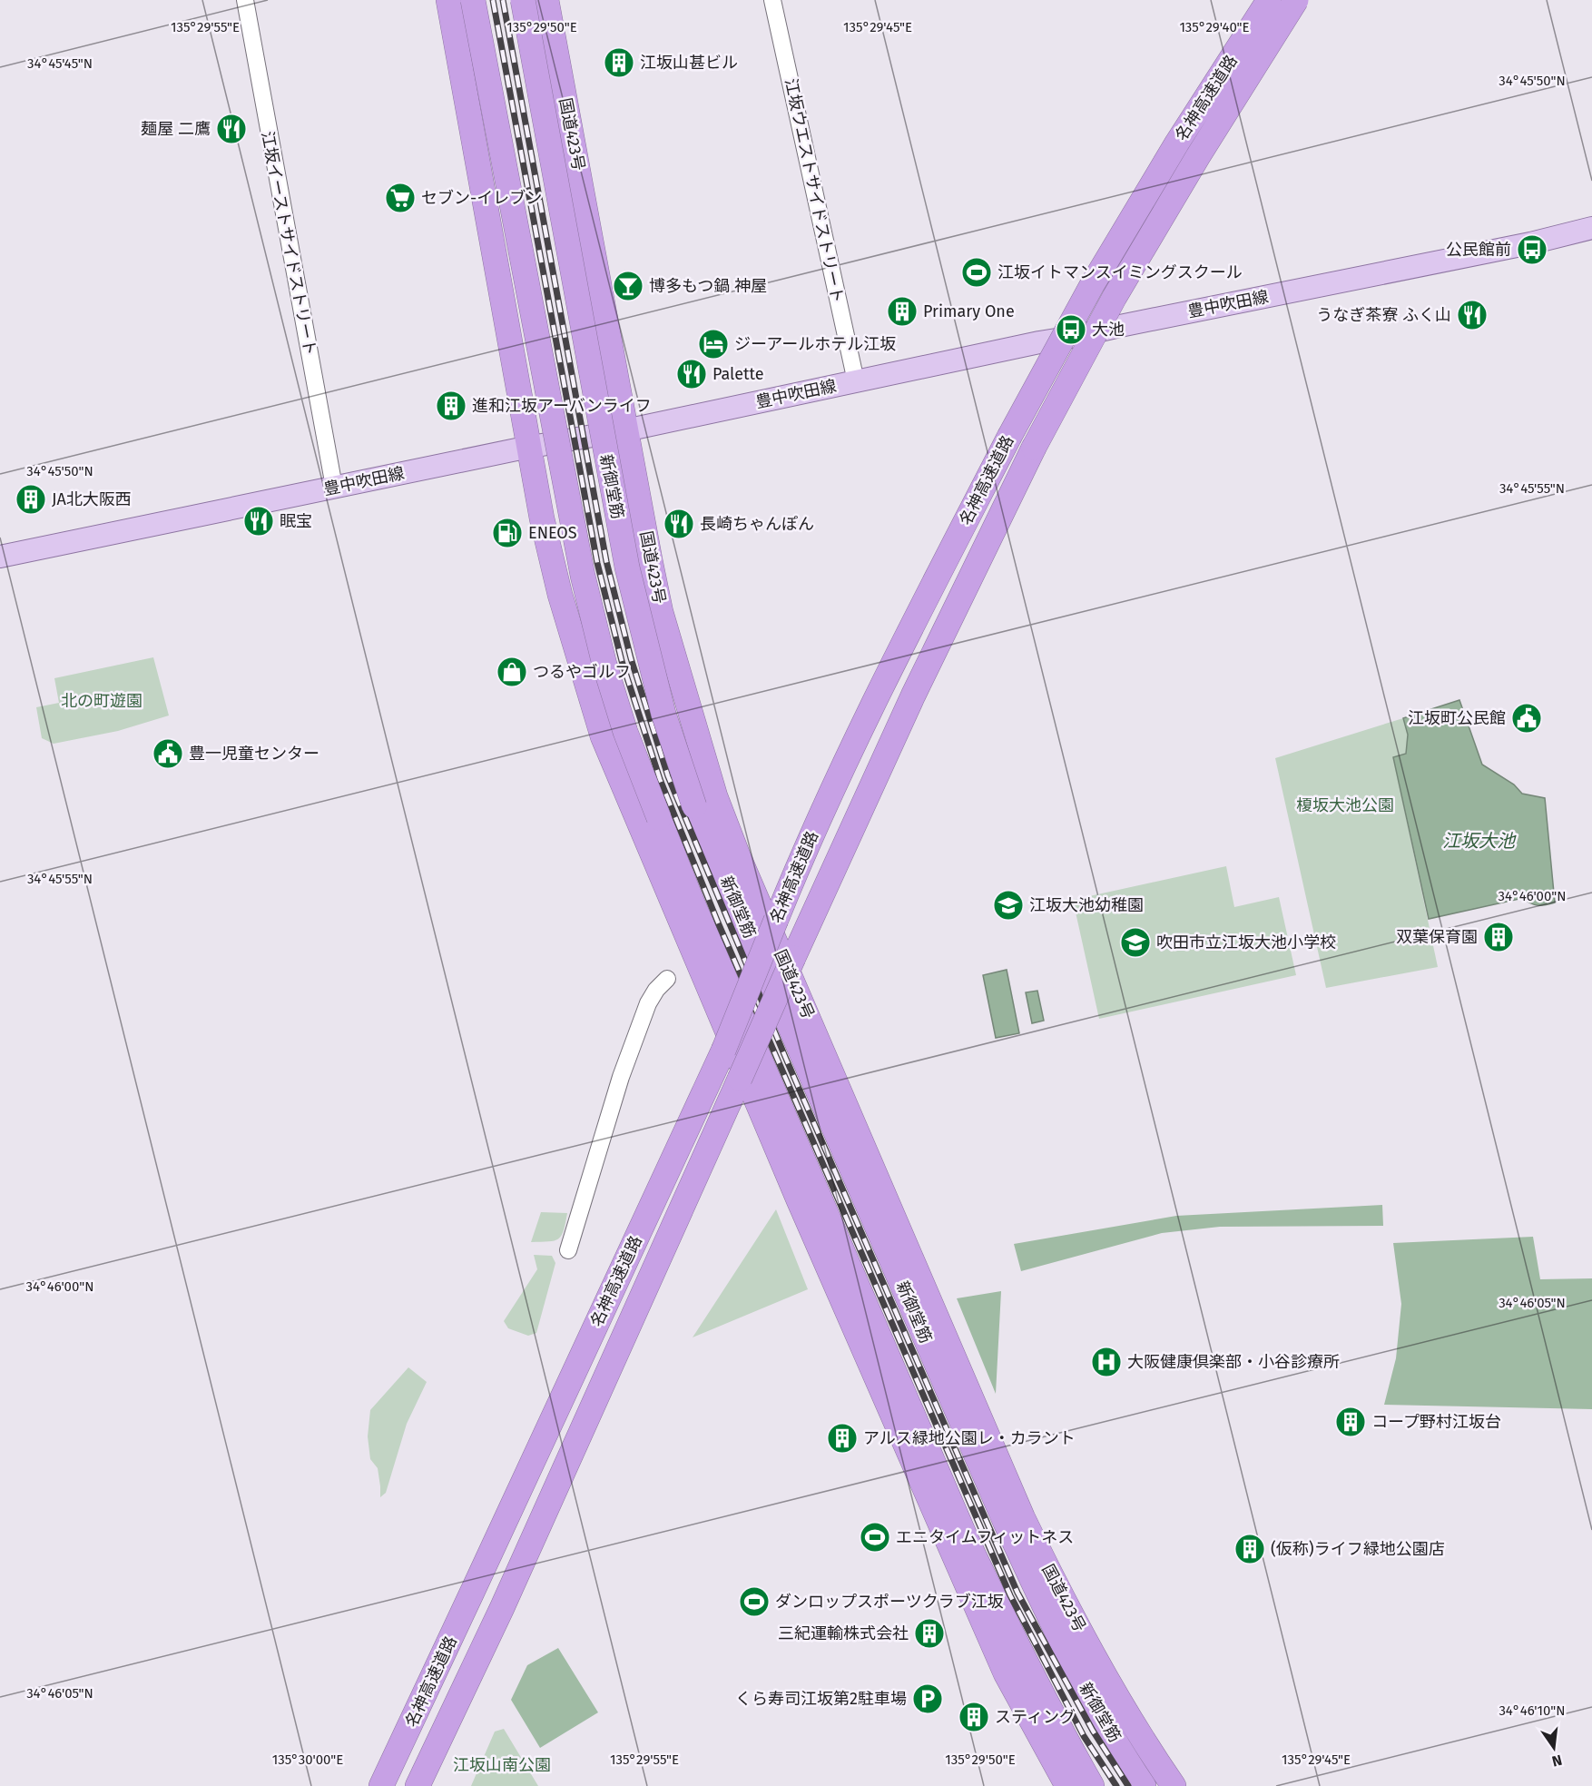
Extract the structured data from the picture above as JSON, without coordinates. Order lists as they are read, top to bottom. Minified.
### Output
{"streets":{"highway":["名神高速道路","国道423号","新御堂筋"],"main road":["豊中吹田線"],"street":["江坂ウエストサイドストリート","江坂イーストサイドストリート"]},"crossings":[["国道423号","豊中吹田線"],["江坂ウエストサイドストリート","豊中吹田線"],["江坂イーストサイドストリート","豊中吹田線"]],"water":["江坂大池"],"parks":["北の町遊園","榎坂大池公園","江坂山南公園"],"places":{"building":["江坂山甚ビル","Primary One","進和江坂アーバンライフ","JA北大阪西","双葉保育園","コープ野村江坂台","アルス緑地公園レ・カラント","(仮称)ライフ緑地公園店","三紀運輸株式会社","スティング"],"restaurant":["麺屋 二鷹","うなぎ茶寮 ふく山","Palette","眠宝","長崎ちゃんぽん"],"supermarket":["セブン-イレブン"],"bus stop":["公民館前","大池"],"sports":["江坂イトマンスイミングスクール","エニタイムフィットネス","ダンロップスポーツクラブ江坂"],"bar":["博多もつ鍋 神屋"],"hotel":["ジーアールホテル江坂"],"fuel station":["ENEOS"],"shop":["つるやゴルフ"],"public building":["江坂町公民館","豊一児童センター"],"school or university":["江坂大池幼稚園","吹田市立江坂大池小学校"],"hospital":["大阪健康倶楽部・小谷診療所"],"parking":["くら寿司江坂第2駐車場"]},"north":"bottom","coordinates":["135°29'55\"E","135°29'50\"E","135°29'45\"E","135°29'40\"E","34°45'45\"N","34°45'50\"N","34°45'55\"N","34°46'00\"N","34°46'05\"N","34°46'10\"N","135°30'00\"E"]}
